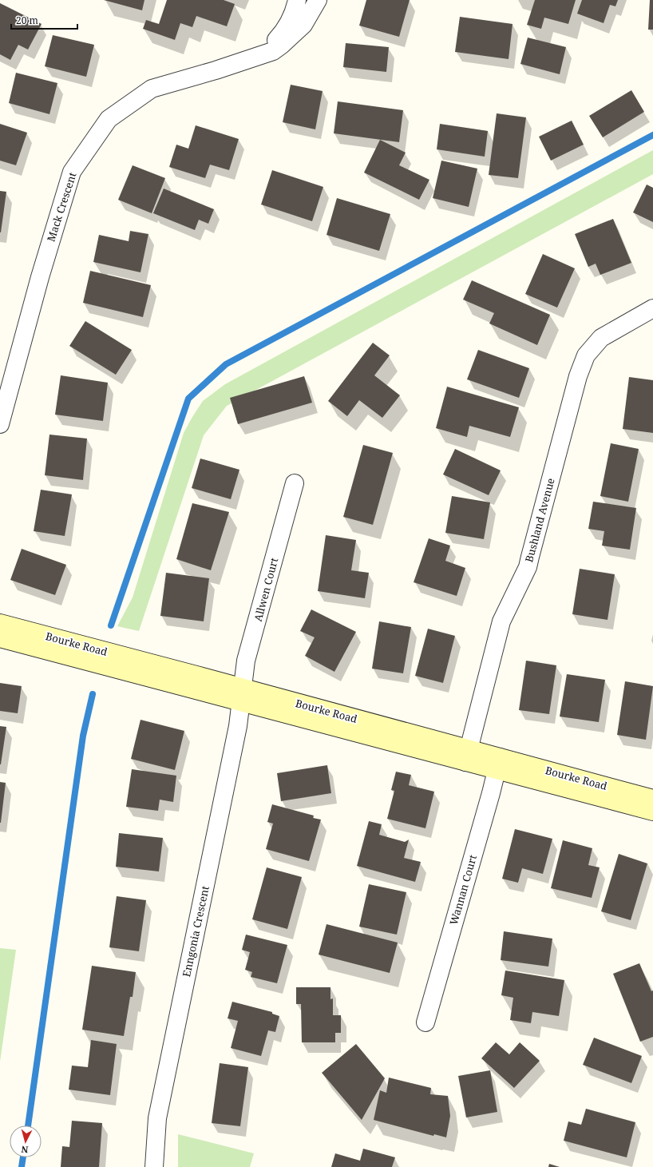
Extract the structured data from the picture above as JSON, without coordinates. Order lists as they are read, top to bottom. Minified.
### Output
{"streets":{"main road":["Bourke Road"],"street":["Mack Crescent","Bushland Avenue","Allwen Court","Wannan Court","Enngonia Crescent"]},"crossings":[["Bushland Avenue","Bourke Road"],["Allwen Court","Bourke Road"],["Allwen Court","Enngonia Crescent"],["Bourke Road","Wannan Court"],["Bourke Road","Enngonia Crescent"]],"scale_bar":"20 m","north":"bottom"}
